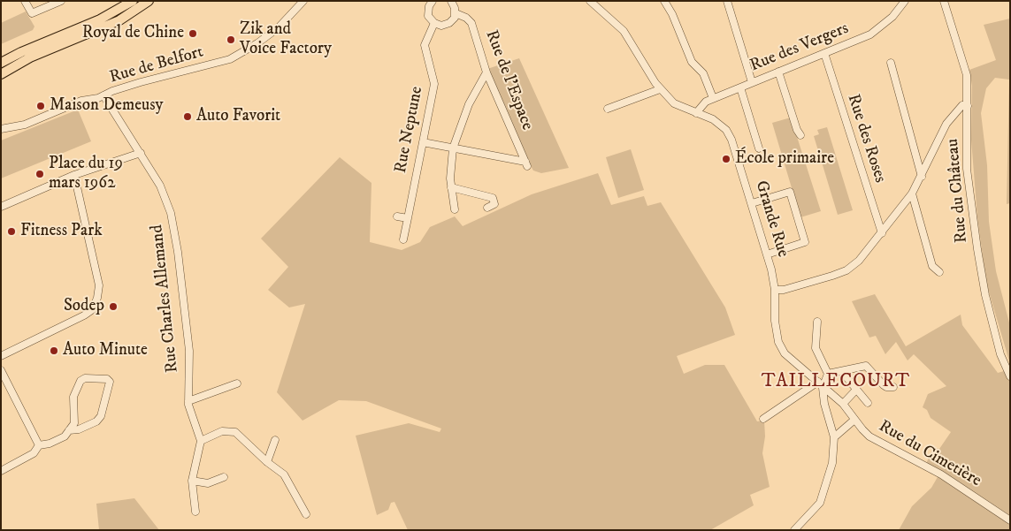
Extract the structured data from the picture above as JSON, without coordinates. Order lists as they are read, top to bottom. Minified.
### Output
{"streets":{"street":["Rue des Vergers","Rue de Belfort","Rue de l'Espace","Rue Neptune","Rue des Roses","Rue du Château","Grande Rue","Rue Charles Allemand","Rue du Cimetière"]},"crossings":[["Rue des Vergers","Rue des Roses"],["Rue des Vergers","Grande Rue"],["Rue de Belfort","Rue Charles Allemand"],["Grande Rue","Rue du Cimetière"]],"districts":["TAILLECOURT"],"places":["Royal de Chine","Zik and Voice Factory","Maison Demeusy","Auto Favorit","École primaire","Place du 19 mars 1962","Fitness Park","Sodep","Auto Minute"]}
